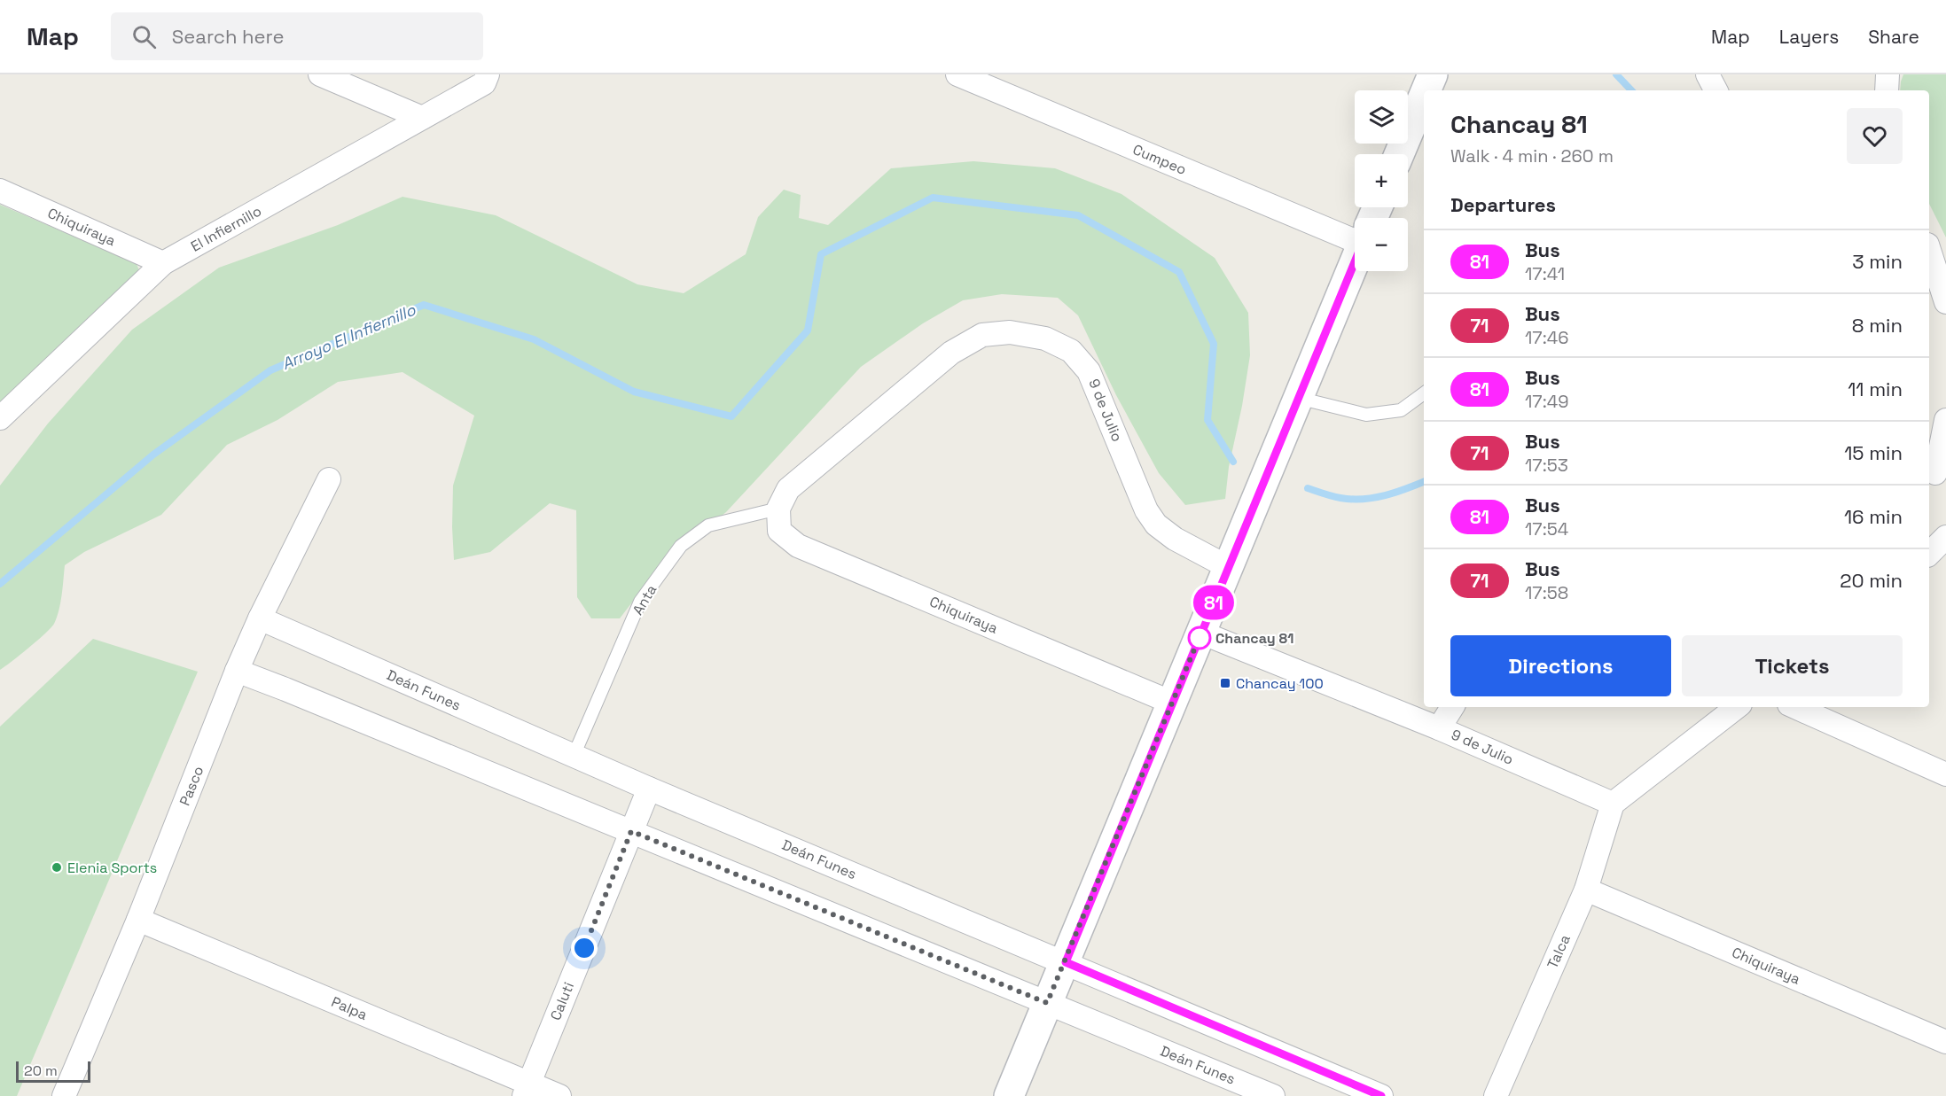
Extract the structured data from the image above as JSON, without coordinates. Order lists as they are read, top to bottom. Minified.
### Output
{"streets":{"street":["Cumpeo","Chiquiraya","El Infiernillo","9 de Julio","Deán Funes","Pasco","Talca","Caluti","Palpa"],"lane":["Anta"]},"crossings":[["Chiquiraya","El Infiernillo"],["Chiquiraya","9 de Julio"],["Chiquiraya","Anta"],["Chiquiraya","Talca"],["9 de Julio","Anta"],["9 de Julio","Talca"],["Anta","Deán Funes"],["Deán Funes","Pasco"],["Deán Funes","Caluti"],["Pasco","Palpa"],["Caluti","Palpa"]],"water":["Arroyo El Infiernillo"],"places":{"other":["Chancay 81","Elenia Sports"],"transit":["Chancay 100"]},"lines":["bus line 81"],"scale_bar":"20 m","page":{"header":"Map","search":"Search here","nav":["Map","Layers","Share"],"on_map":"81","map_buttons":["+","−"],"heading":[["Chancay 81","Walk · 4 min · 260 m"],"Departures"],"list":[{"mark":"81","name":"Bus","note":"17:41","value":"3 min"},{"mark":"71","name":"Bus","note":"17:46","value":"8 min"},{"mark":"81","name":"Bus","note":"17:49","value":"11 min"},{"mark":"71","name":"Bus","note":"17:53","value":"15 min"},{"mark":"81","name":"Bus","note":"17:54","value":"16 min"},{"mark":"71","name":"Bus","note":"17:58","value":"20 min"}],"buttons":["Directions","Tickets"],"scale":"20 m"}}
